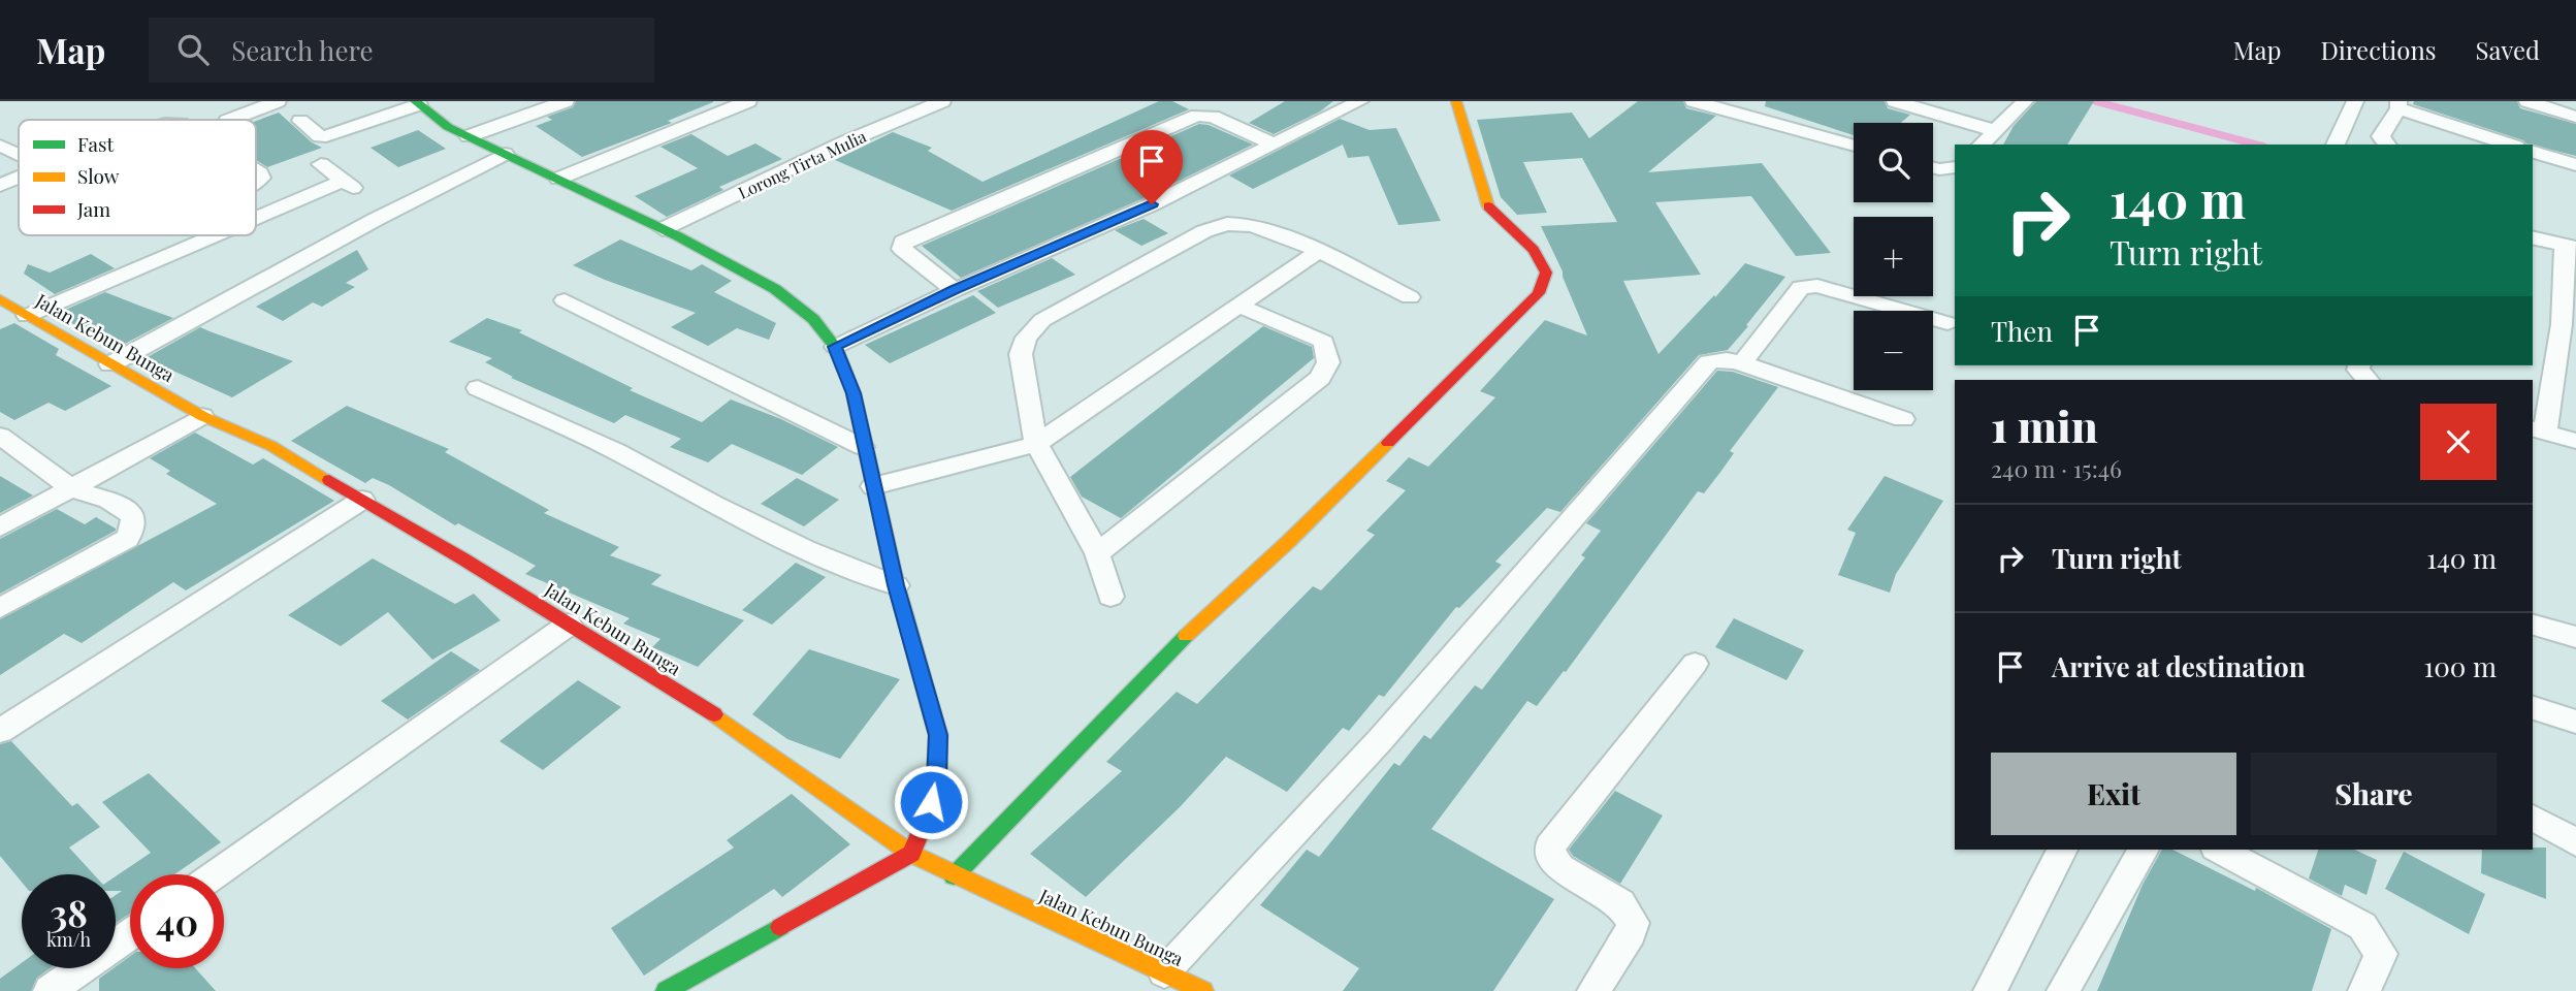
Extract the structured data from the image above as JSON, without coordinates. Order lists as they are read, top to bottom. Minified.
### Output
{"streets":{"street":["Lorong Tirta Mulia","Jalan Kebun Bunga"]},"legend":["Fast","Slow","Jam"],"page":{"header":"Map","search":"Search here","nav":["Map","Directions","Saved"],"map_buttons":["+","−"],"turn":["140 m","Turn right"],"then":"Then","heading":["1 min","240 m · 15:46"],"list":[{"name":"Turn right","value":"140 m"},{"name":"Arrive at destination","value":"100 m"}],"buttons":["Exit","Share"],"speed":"38 km/h","limit":"40"}}
